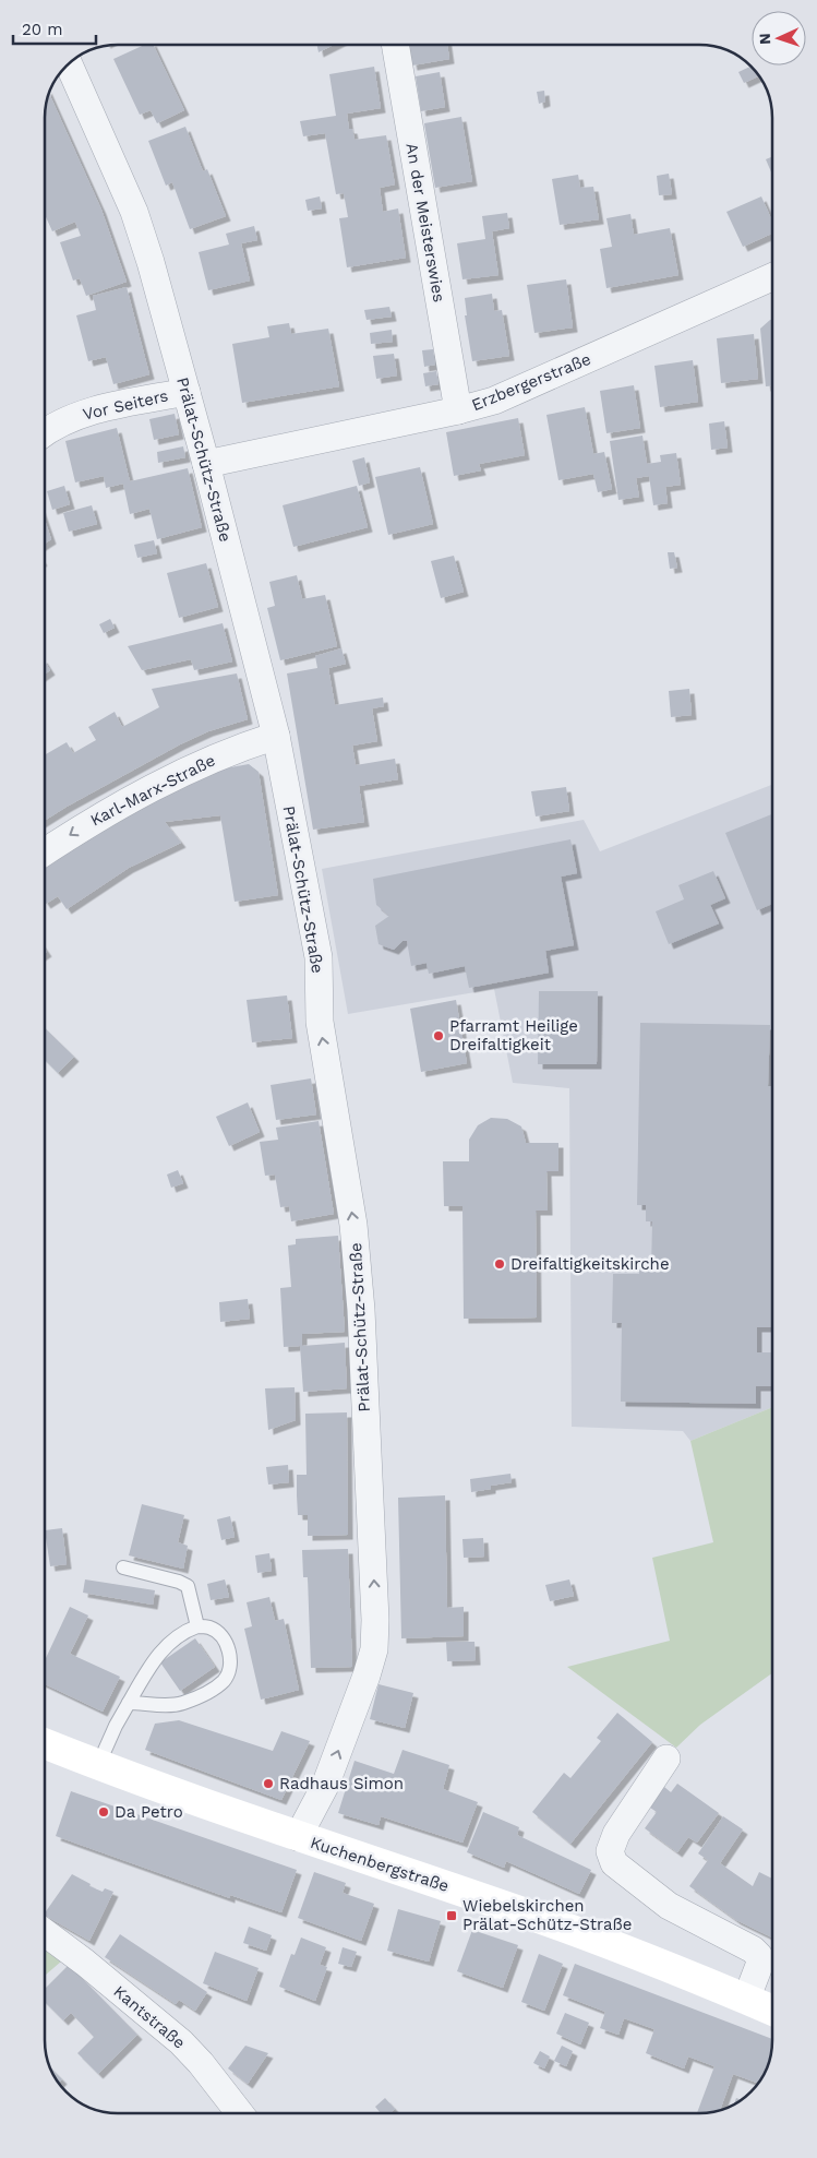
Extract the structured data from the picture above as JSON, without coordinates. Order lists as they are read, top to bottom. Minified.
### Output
{"streets":{"main road":["Kuchenbergstraße"],"street":["An der Meisterswies","Erzbergerstraße","Vor Seiters","Prälat-Schütz-Straße","Karl-Marx-Straße","Kantstraße"]},"crossings":[["An der Meisterswies","Erzbergerstraße"],["Erzbergerstraße","Prälat-Schütz-Straße"],["Vor Seiters","Prälat-Schütz-Straße"],["Prälat-Schütz-Straße","Karl-Marx-Straße"],["Prälat-Schütz-Straße","Kuchenbergstraße"]],"one_way":["Prälat-Schütz-Straße","Karl-Marx-Straße"],"places":{"other":["Pfarramt Heilige Dreifaltigkeit","Dreifaltigkeitskirche","Radhaus Simon","Da Petro"],"transit":["Wiebelskirchen Prälat-Schütz-Straße"]},"scale_bar":"20 m","north":"left"}
